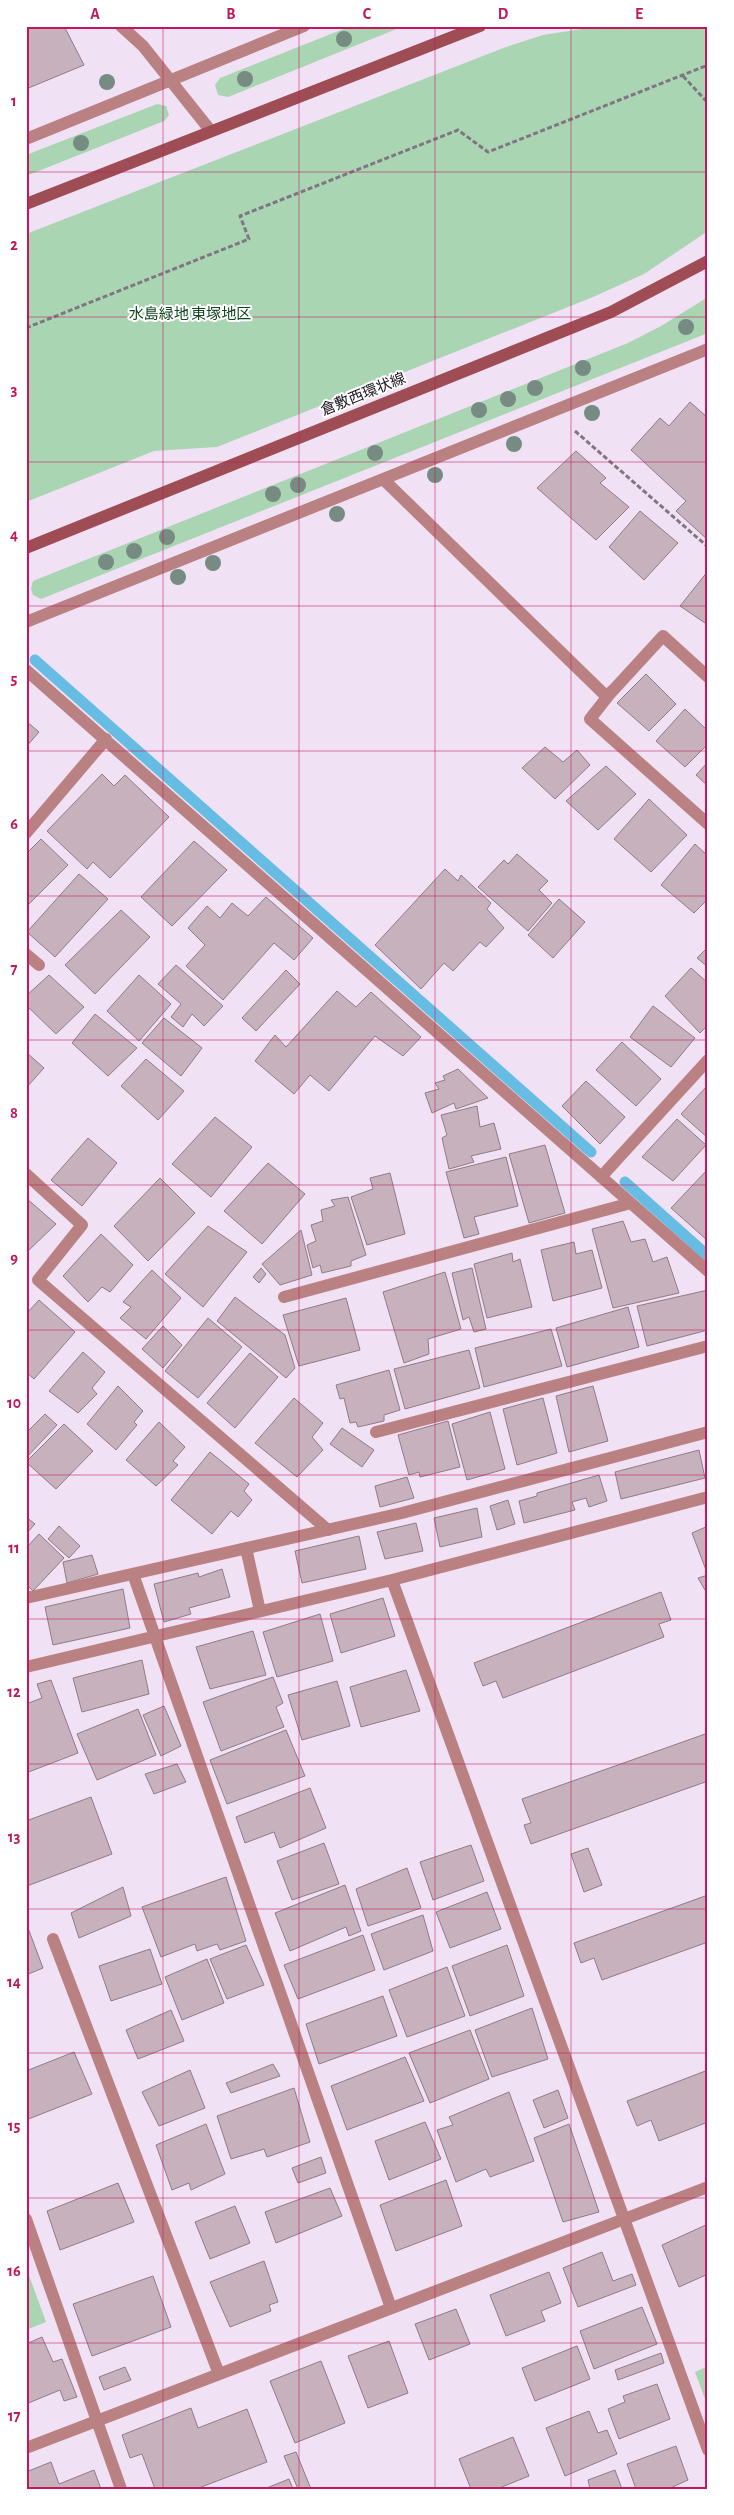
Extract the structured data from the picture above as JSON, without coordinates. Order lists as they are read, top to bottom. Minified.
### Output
{"streets":{"main road":["倉敷西環状線"]},"parks":["水島緑地 東塚地区"],"grid":{"columns":["A","B","C","D","E"],"rows":["1","2","3","4","5","6","7","8","9","10","11","12","13","14","15","16","17"]}}
